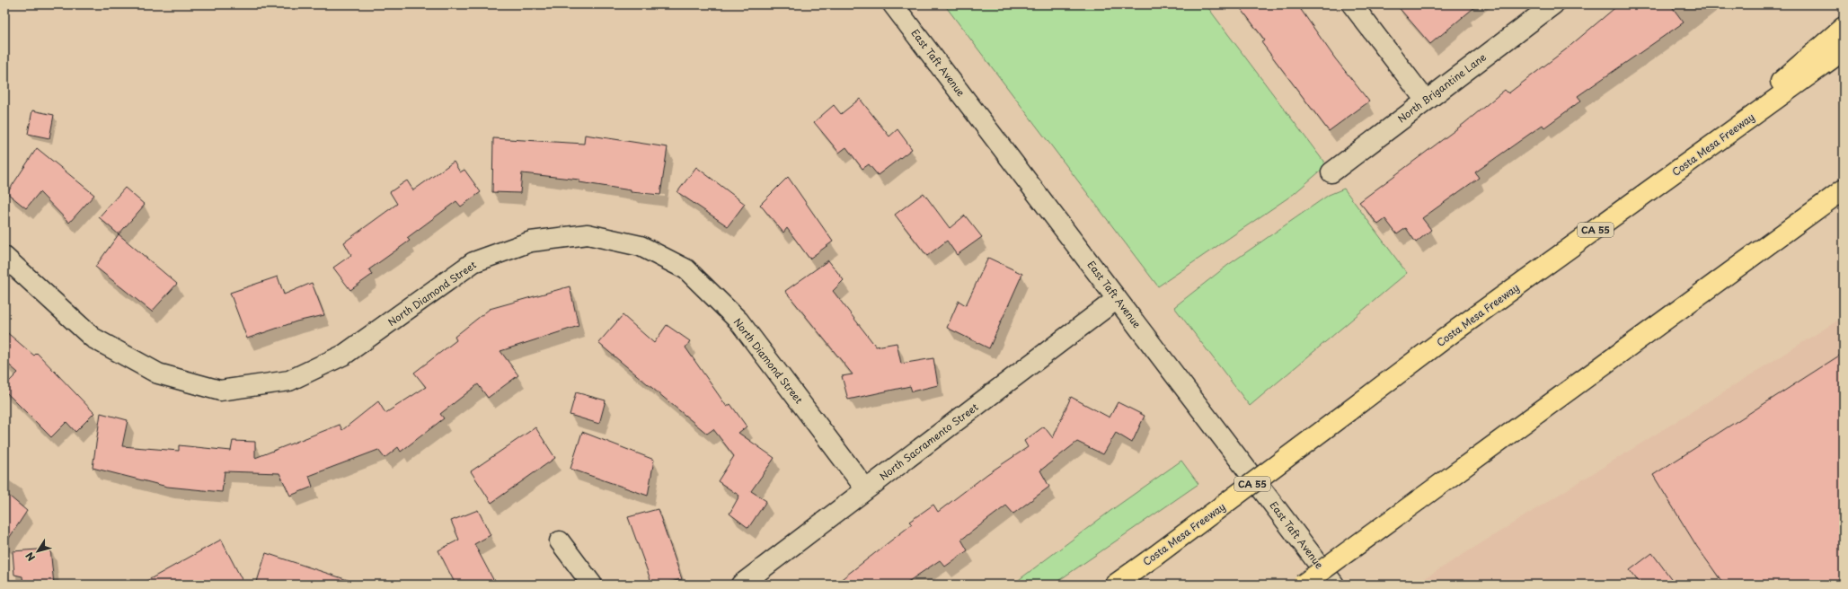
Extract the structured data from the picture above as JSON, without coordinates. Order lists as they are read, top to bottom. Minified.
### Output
{"streets":{"highway":["Costa Mesa Freeway","CA 55"],"street":["East Taft Avenue","North Brigantine Lane","North Diamond Street","North Sacramento Street"]},"crossings":[["East Taft Avenue","North Sacramento Street"],["North Diamond Street","North Sacramento Street"]],"north":"bottom left"}
